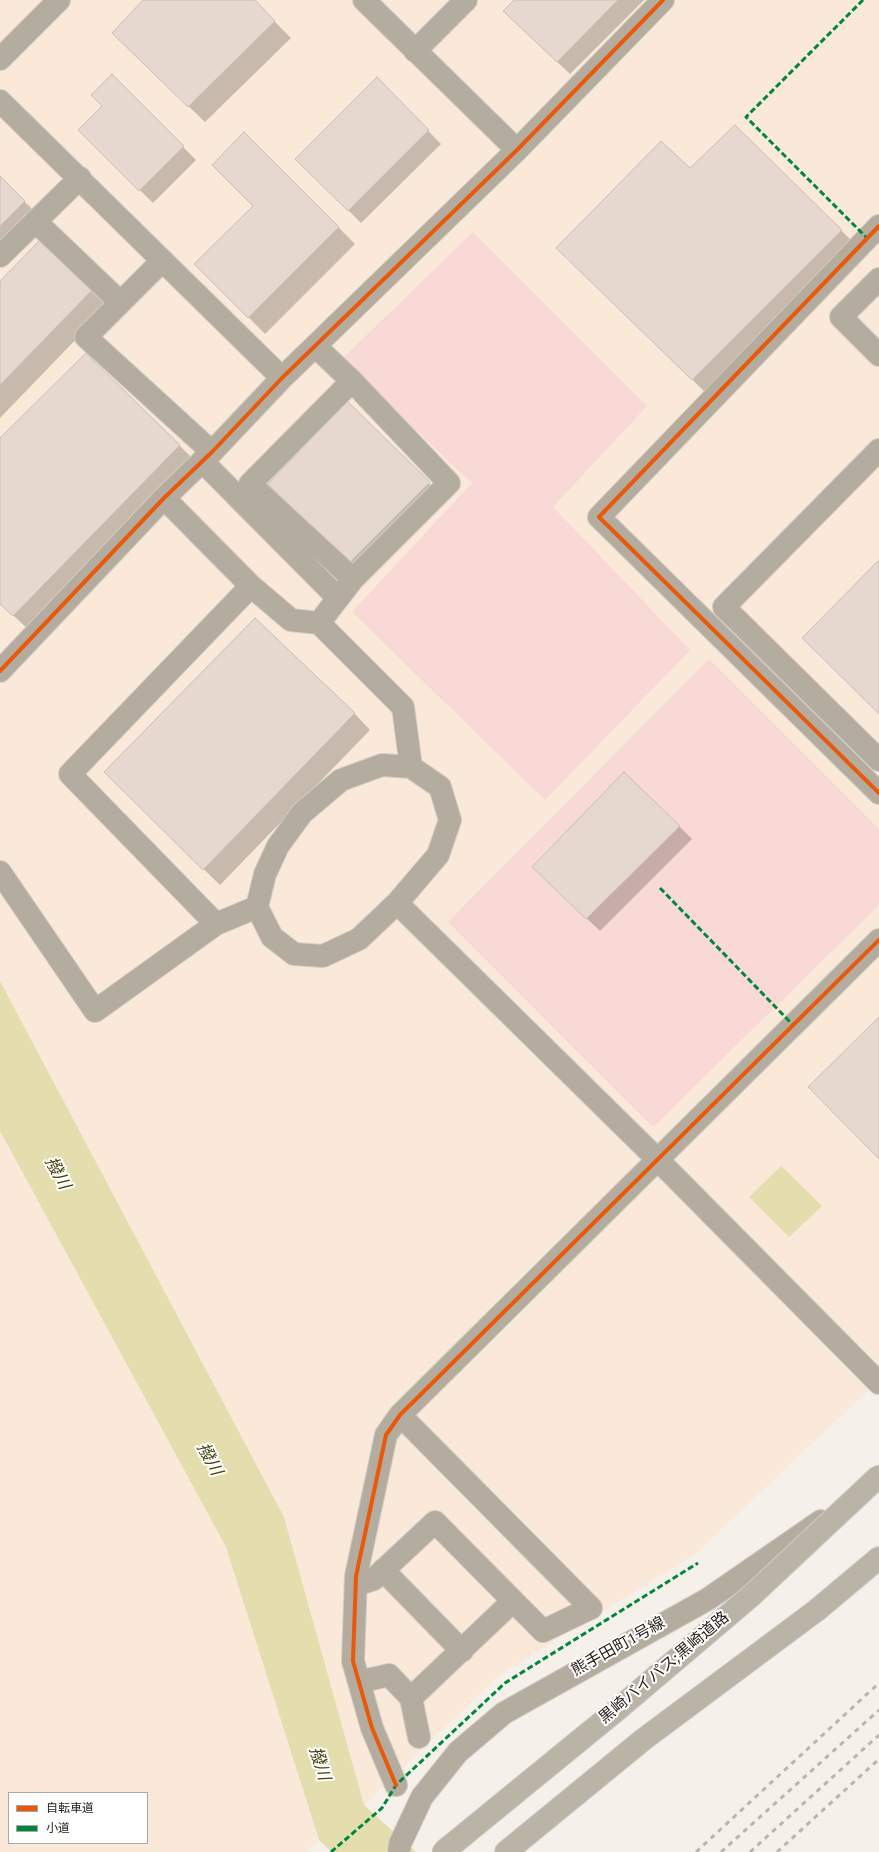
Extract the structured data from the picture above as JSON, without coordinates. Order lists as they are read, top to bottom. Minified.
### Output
{"streets":{"highway":["黒崎バイパス;黒崎道路"],"street":["熊手田町1号線"]},"water":["撥川"],"legend":["自転車道","小道"]}
